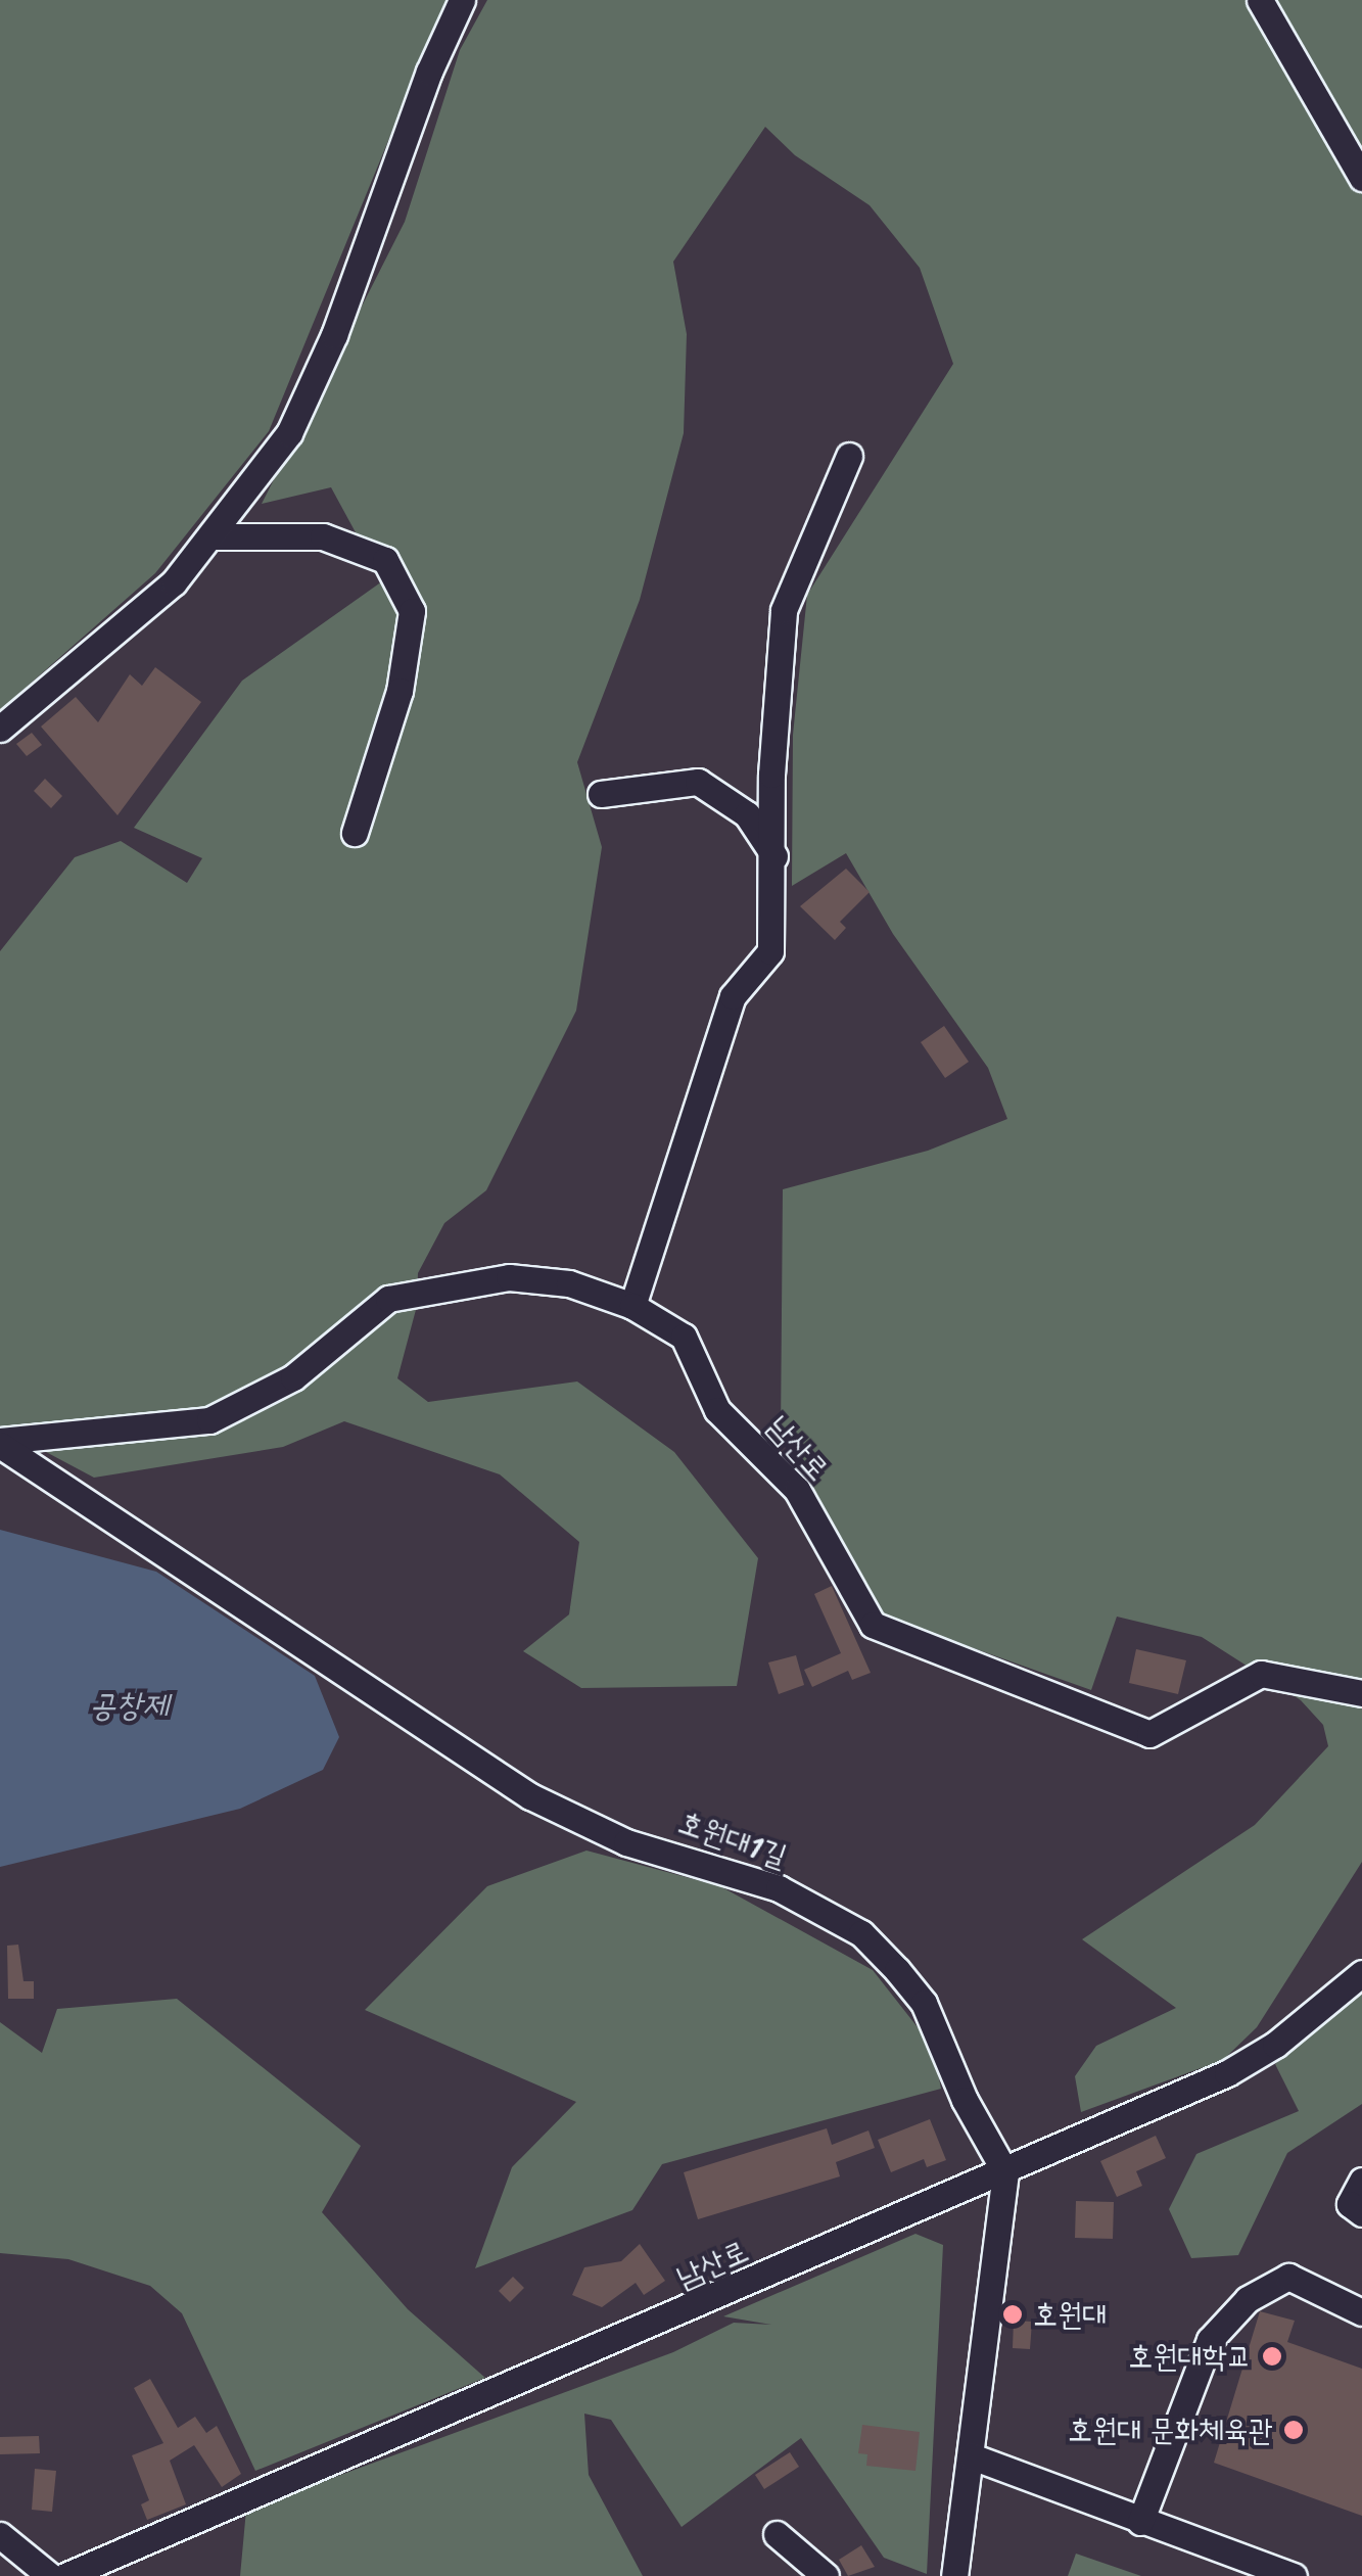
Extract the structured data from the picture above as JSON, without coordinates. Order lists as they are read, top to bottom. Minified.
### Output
{"streets":{"street":["남산로","호원대1길"]},"crossings":[["남산로","호원대1길"]],"water":["공창제"],"places":["호원대","호원대학교","호원대 문화체육관"]}
